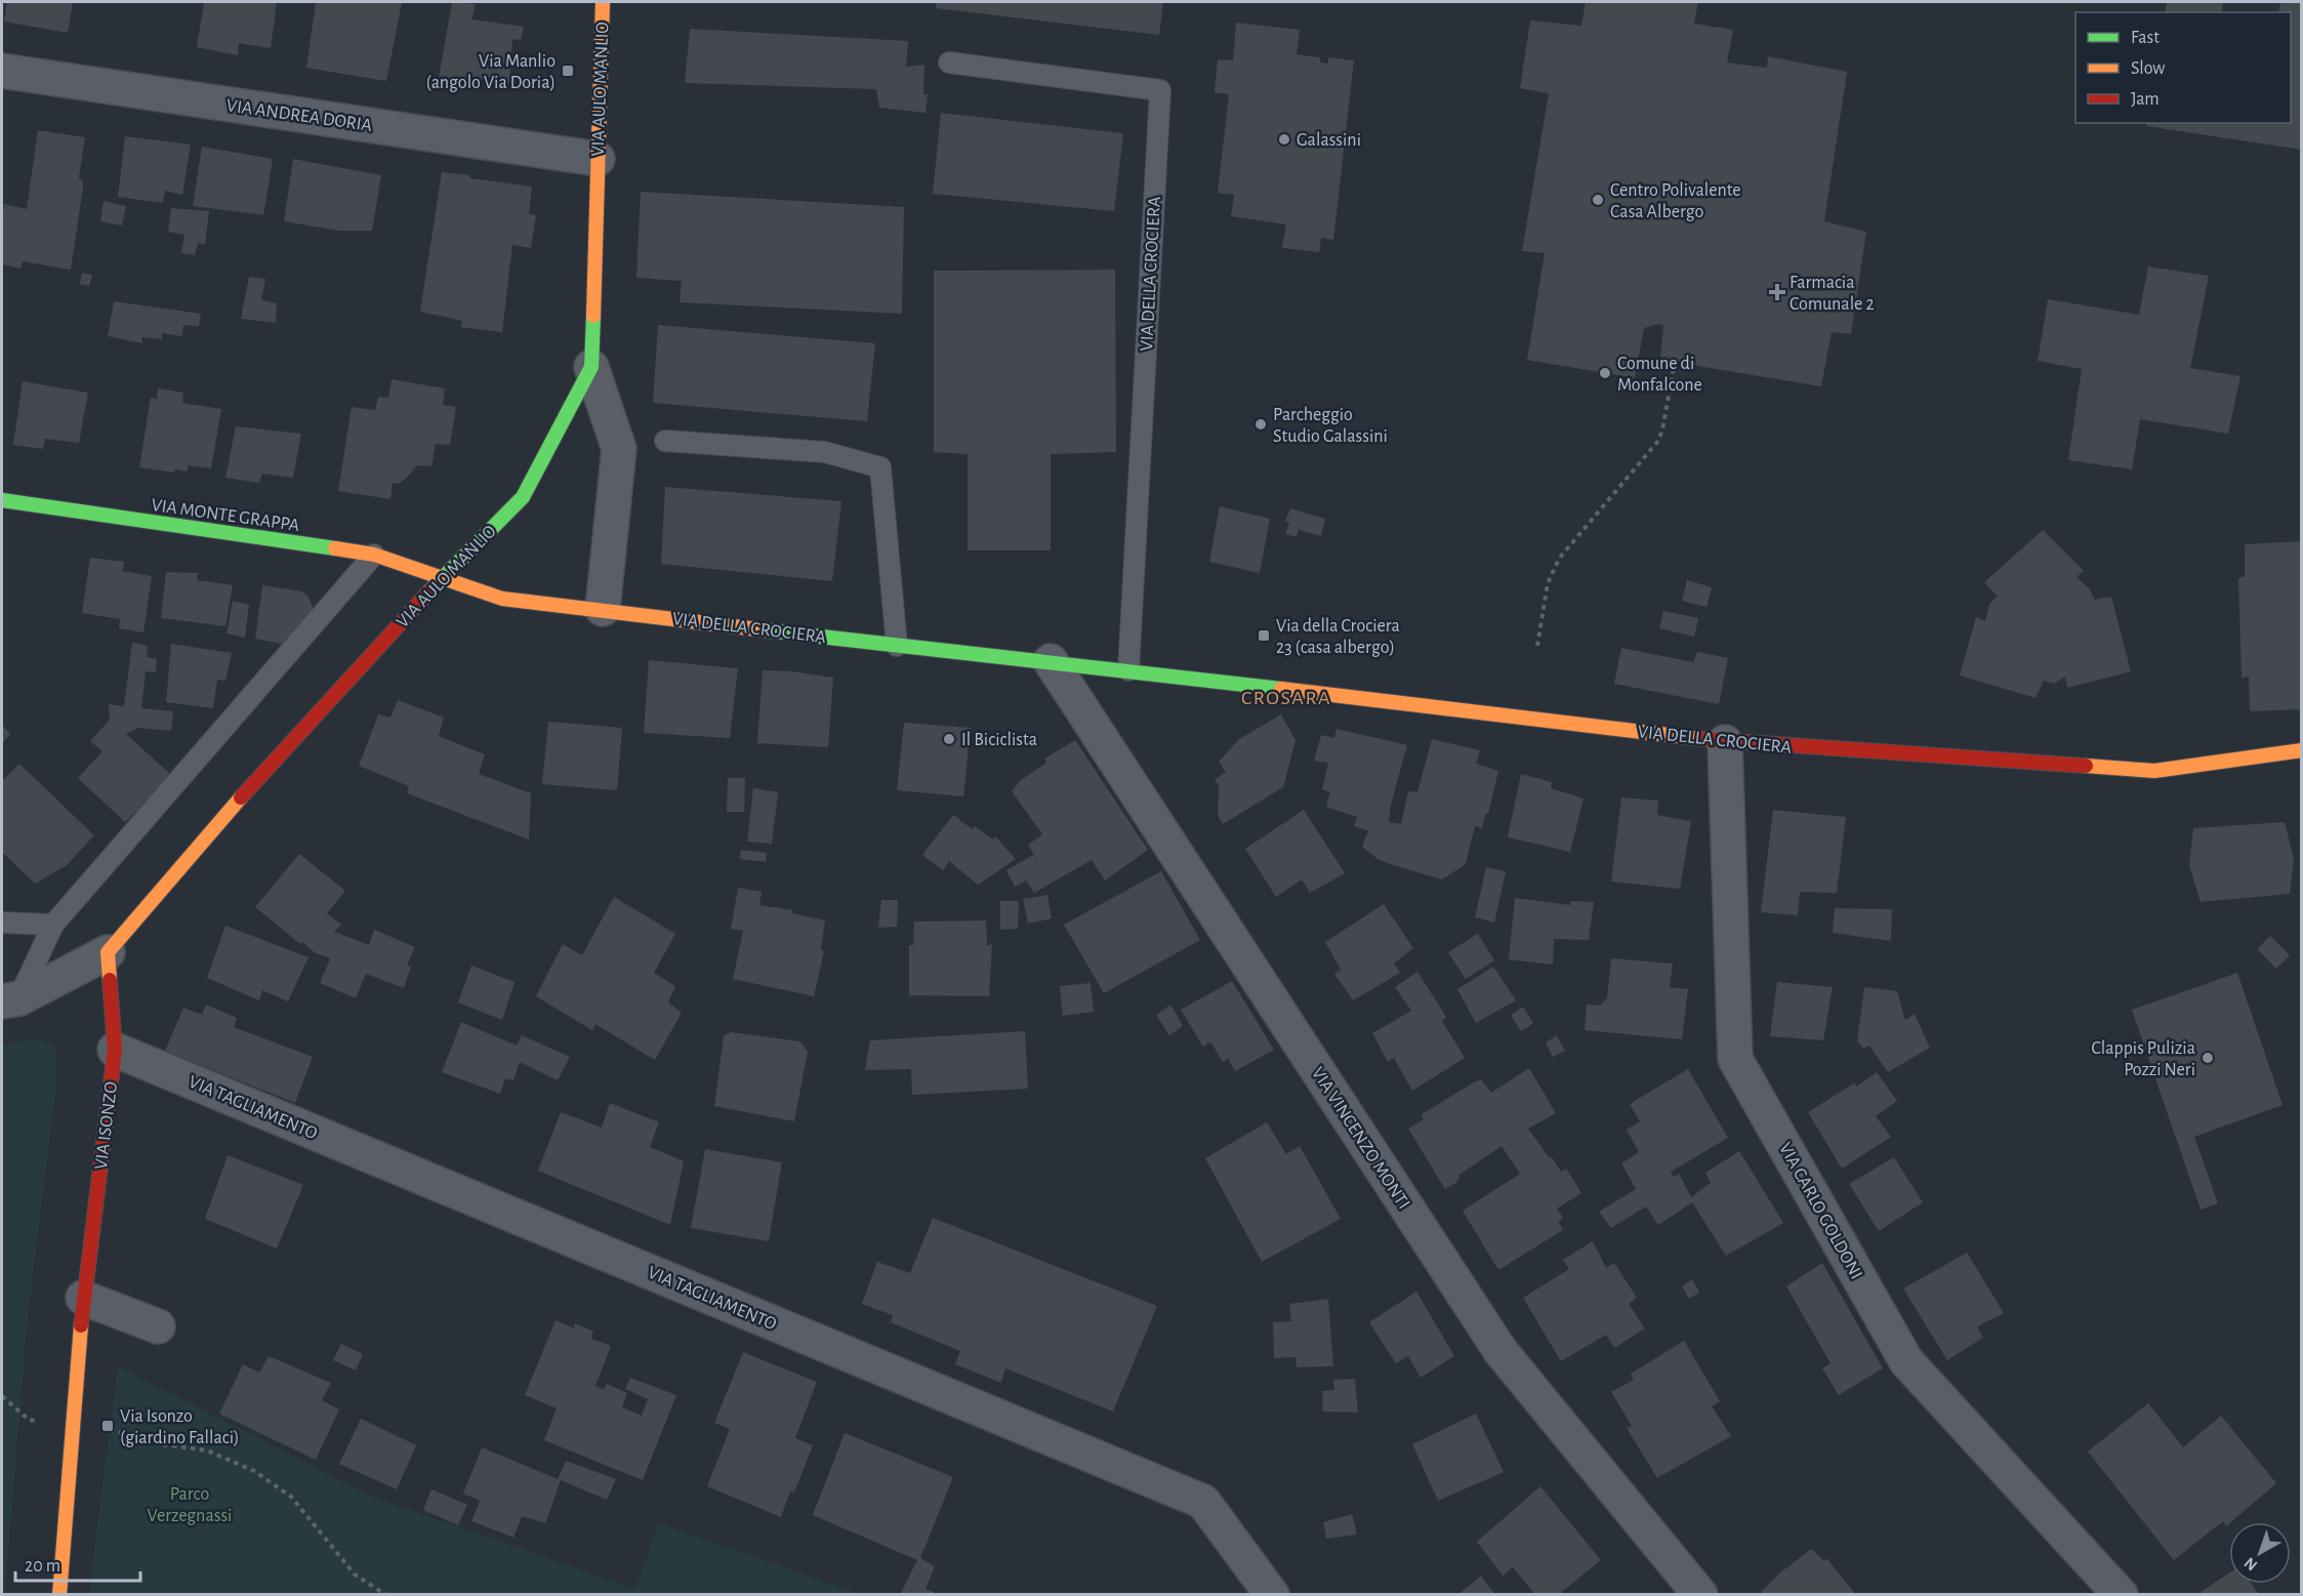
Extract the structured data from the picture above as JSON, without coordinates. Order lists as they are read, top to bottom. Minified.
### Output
{"streets":{"street":["VIA AULO MANLIO","VIA ANDREA DORIA","VIA DELLA CROCIERA","VIA MONTE GRAPPA","VIA TAGLIAMENTO","VIA ISONZO","VIA VINCENZO MONTI","VIA CARLO GOLDONI"]},"crossings":[["VIA AULO MANLIO","VIA ANDREA DORIA"],["VIA AULO MANLIO","VIA DELLA CROCIERA"],["VIA AULO MANLIO","VIA MONTE GRAPPA"],["VIA AULO MANLIO","VIA ISONZO"],["VIA DELLA CROCIERA","VIA MONTE GRAPPA"],["VIA DELLA CROCIERA","VIA VINCENZO MONTI"],["VIA DELLA CROCIERA","VIA CARLO GOLDONI"],["VIA TAGLIAMENTO","VIA ISONZO"]],"districts":["CROSARA"],"parks":["Parco Verzegnassi"],"places":{"transit":["Via Manlio (angolo Via Doria)","Via della Crociera 23 (casa albergo)","Via Isonzo (giardino Fallaci)"],"other":["Galassini","Centro Polivalente Casa Albergo","Comune di Monfalcone","Parcheggio Studio Galassini","Il Biciclista","Clappis Pulizia Pozzi Neri"],"health":["Farmacia Comunale 2"]},"legend":["Fast","Slow","Jam"],"scale_bar":"20 m","north":"bottom left"}
